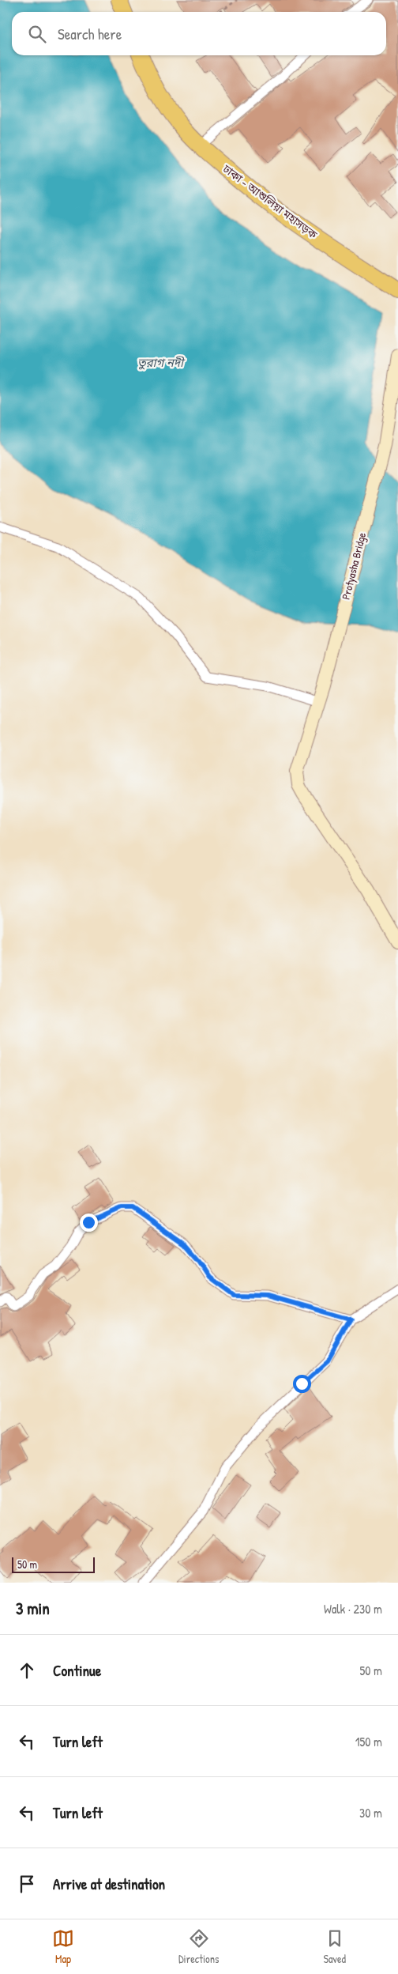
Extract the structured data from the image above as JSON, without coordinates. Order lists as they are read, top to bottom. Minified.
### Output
{"streets":{"highway":["ঢাকা - আশুলিয়া মহাসড়ক"],"street":["Protyasha Bridge"]},"water":["তুরাগ নদী"],"scale_bar":"50 m","page":{"search":"Search here","scale":"50 m","heading":["3 min","Walk · 230 m"],"list":[["Continue","50 m"],["Turn left","150 m"],["Turn left","30 m"],"Arrive at destination"],"nav":["Map","Directions","Saved"]}}
